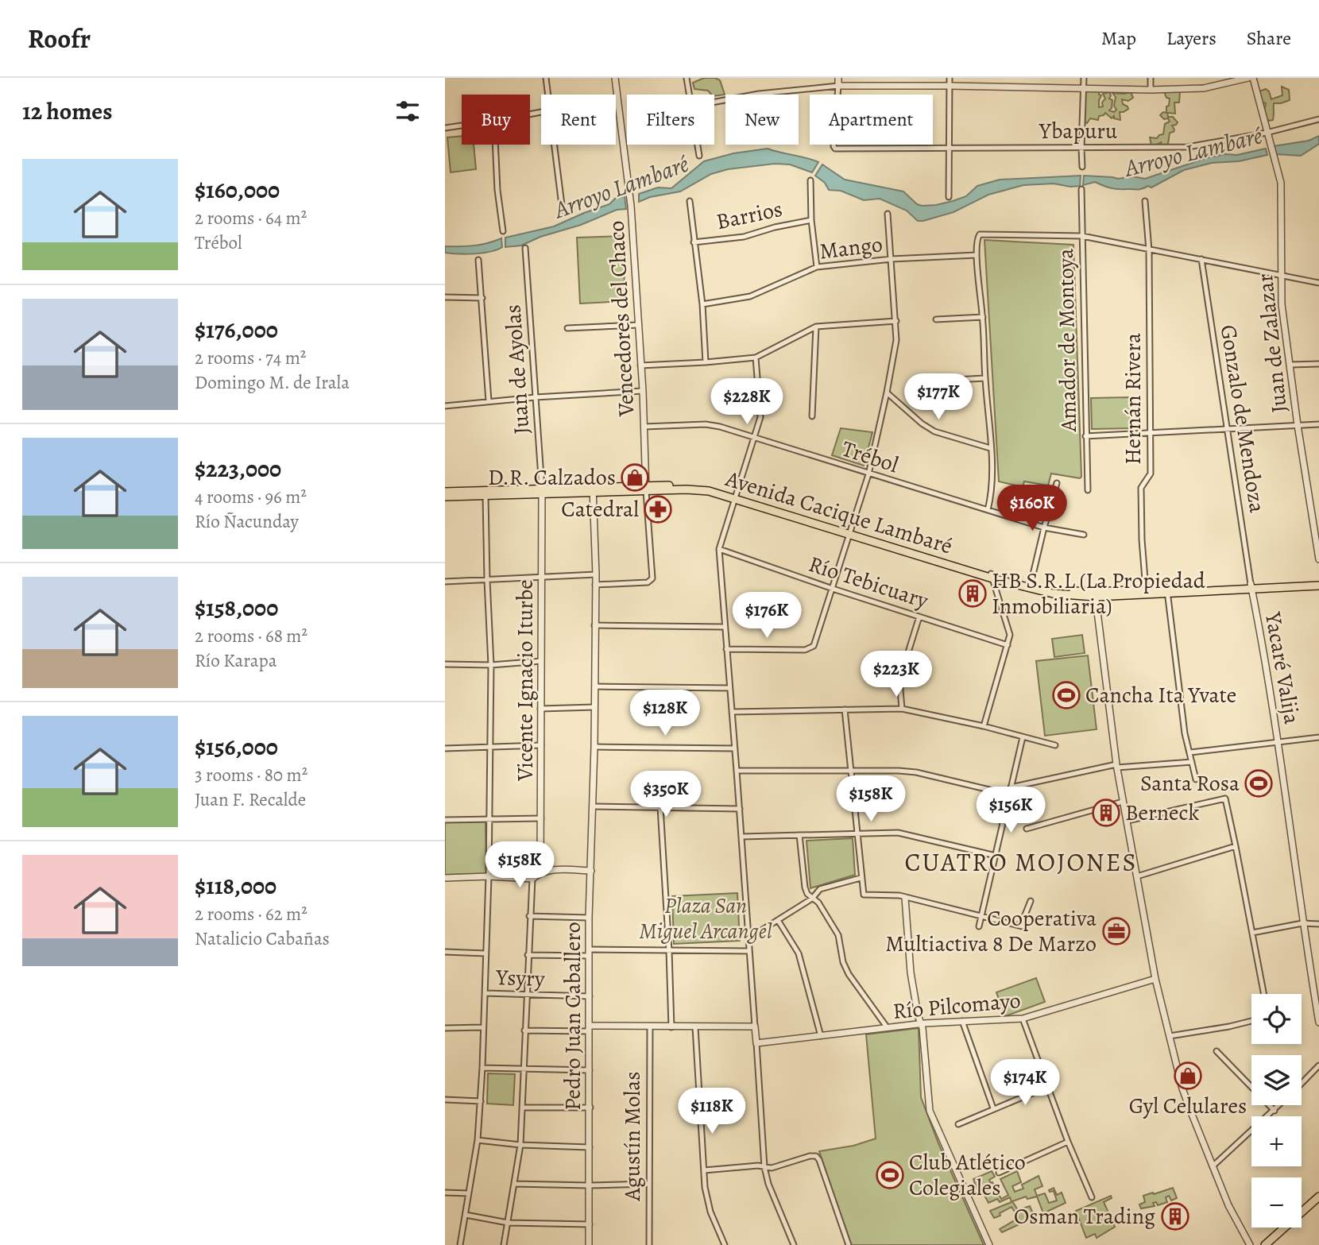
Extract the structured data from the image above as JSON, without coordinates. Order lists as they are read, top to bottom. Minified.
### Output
{"streets":{"main road":["Avenida Cacique Lambaré"],"street":["Ybapuru","Barrios","Mango","Vencedores del Chaco","Amador de Montoya","Juan de Zalazar","Juan de Ayolas","Hernán Rivera","Gonzalo de Mendoza","Trébol","Río Tebicuary","Yacaré Valija","Vicente Ignacio Iturbe","Ysyry","Río Pilcomayo","Pedro Juan Caballero","Agustín Molas"]},"crossings":[["Ybapuru","Juan de Zalazar"],["Vencedores del Chaco","Trébol"],["Vencedores del Chaco","Avenida Cacique Lambaré"],["Juan de Ayolas","Avenida Cacique Lambaré"],["Juan de Ayolas","Vicente Ignacio Iturbe"],["Hernán Rivera","Avenida Cacique Lambaré"],["Gonzalo de Mendoza","Avenida Cacique Lambaré"],["Gonzalo de Mendoza","Yacaré Valija"],["Avenida Cacique Lambaré","Yacaré Valija"],["Avenida Cacique Lambaré","Vicente Ignacio Iturbe"],["Avenida Cacique Lambaré","Pedro Juan Caballero"],["Ysyry","Pedro Juan Caballero"]],"districts":["CUATRO MOJONES"],"water":["Arroyo Lambaré"],"parks":["Plaza San Miguel Arcangel"],"places":{"shop":["D.R. Calzados","Gyl Celulares"],"pharmacy":["Catedral"],"building":["HB S.R.L (La Propiedad Inmobiliaria)","Berneck","Osman Trading"],"sports":["Cancha Ita Yvate","Santa Rosa","Club Atlético Colegiales"],"office":["Cooperativa Multiactiva 8 De Marzo"]},"page":{"header":"Roofr","nav":["Map","Layers","Share"],"heading":"12 homes","chip":["Buy","Rent","Filters","New","Apartment"],"list":[{"name":"$160,000","note":"2 rooms · 64 m² · Trébol"},{"name":"$176,000","note":"2 rooms · 74 m² · Domingo M. de Irala"},{"name":"$223,000","note":"4 rooms · 96 m² · Río Ñacunday"},{"name":"$158,000","note":"2 rooms · 68 m² · Río Karapa"},{"name":"$156,000","note":"3 rooms · 80 m² · Juan F. Recalde"},{"name":"$118,000","note":"2 rooms · 62 m² · Natalicio Cabañas"}],"price":["$177K","$228K","$160K","$176K","$223K","$128K","$350K","$158K","$156K","$158K","$174K","$118K"],"map_buttons":["+","−"]}}
